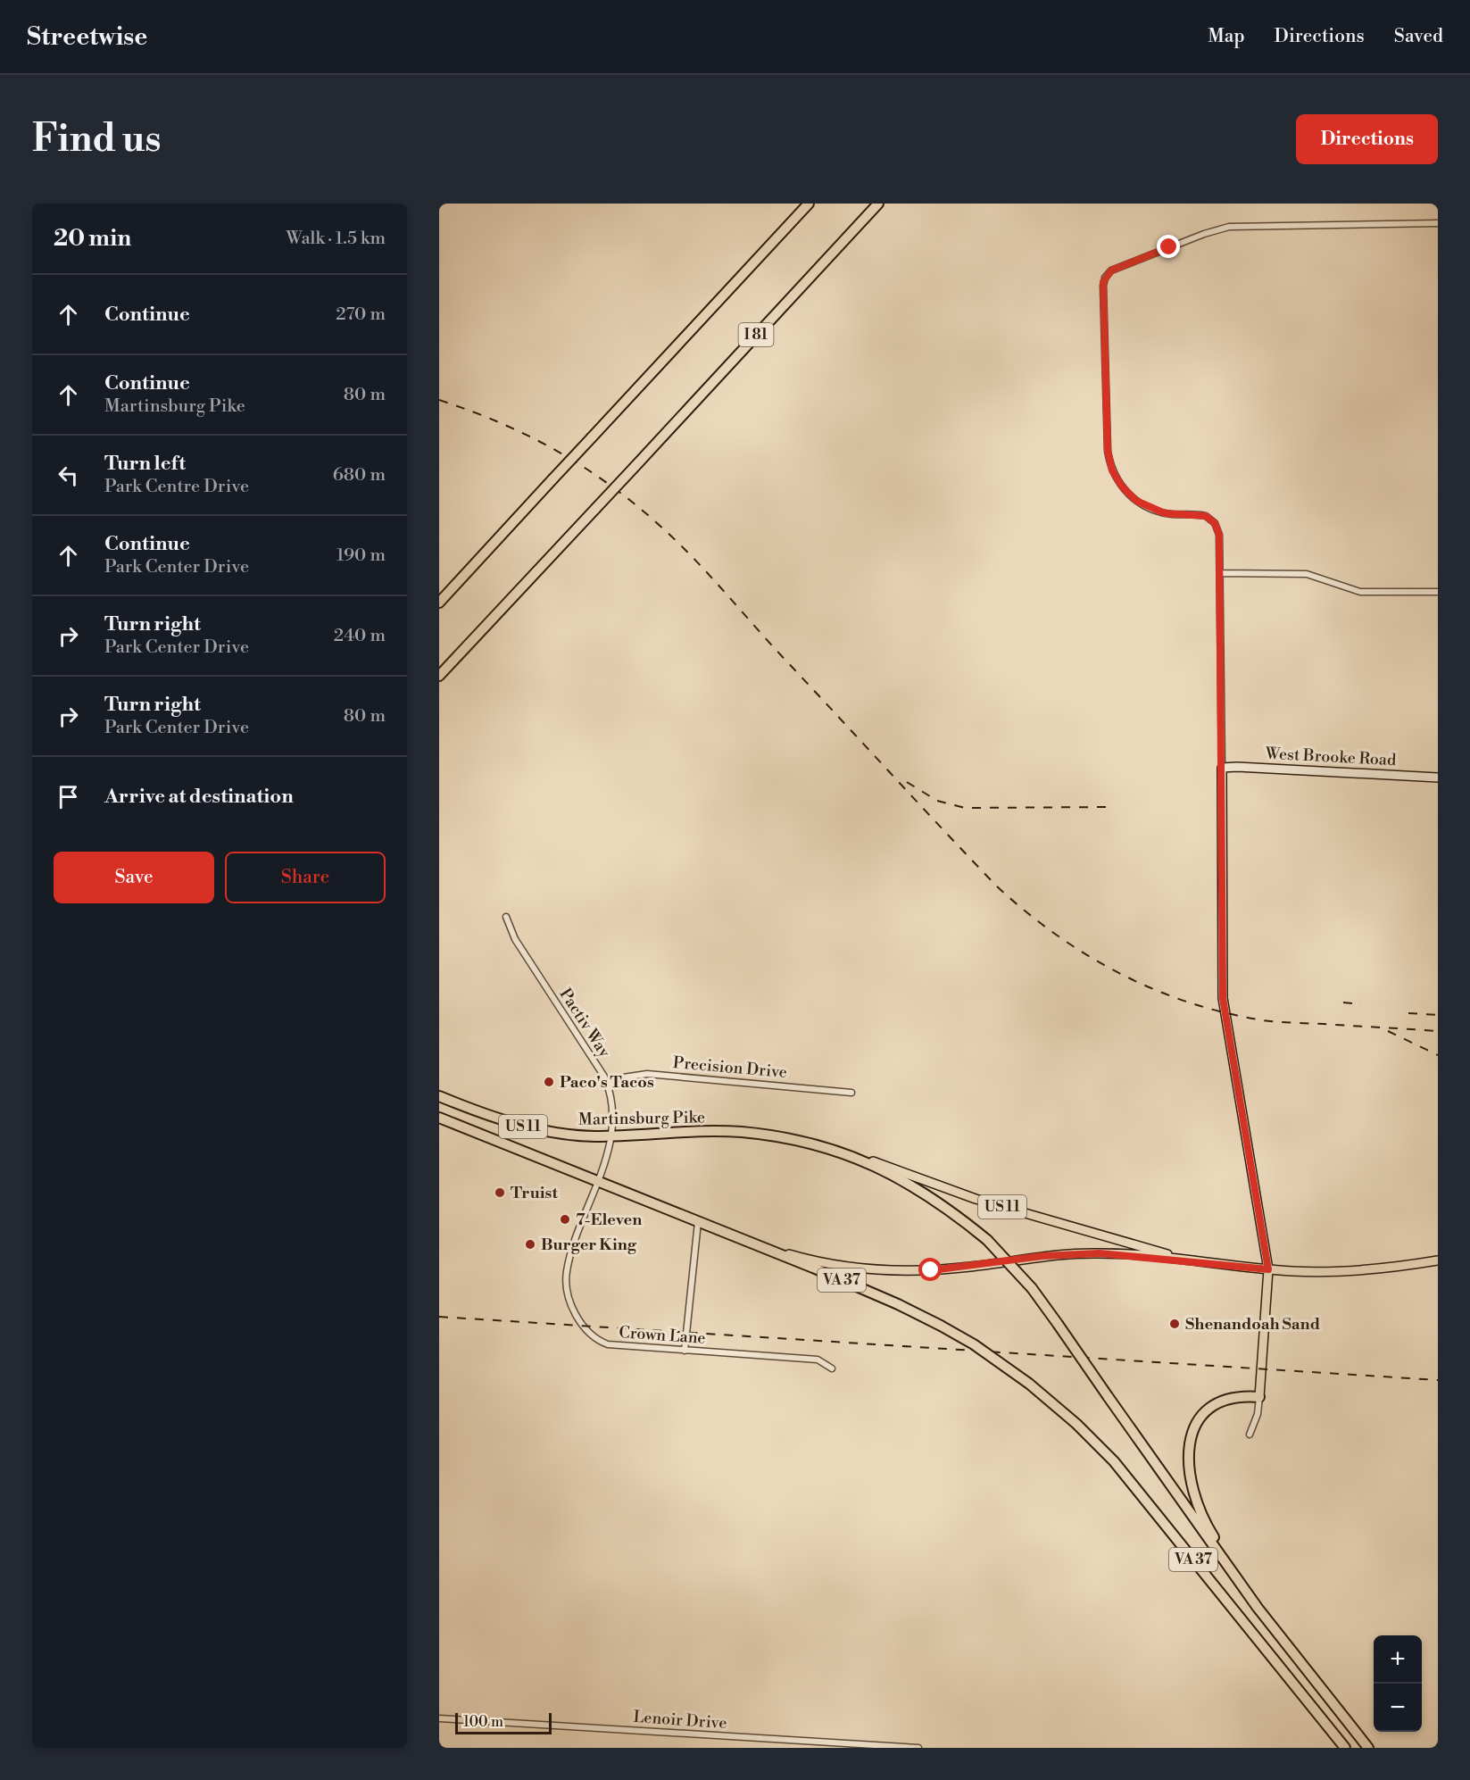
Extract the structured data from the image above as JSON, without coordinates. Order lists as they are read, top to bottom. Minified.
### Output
{"streets":{"highway":["I 81","Martinsburg Pike","US 11","VA 37"],"street":["West Brooke Road","Pactiv Way","Precision Drive","Crown Lane","Lenoir Drive"]},"crossings":[["Pactiv Way","Precision Drive"],["Pactiv Way","Martinsburg Pike"],["Pactiv Way","US 11"],["Pactiv Way","Crown Lane"],["Martinsburg Pike","US 11"],["Martinsburg Pike","VA 37"],["US 11","VA 37"],["US 11","Crown Lane"]],"places":["Paco's Tacos","Truist","7-Eleven","Burger King","Shenandoah Sand"],"scale_bar":"100 m","page":{"header":"Streetwise","nav":["Map","Directions","Saved"],"buttons":["Directions",["Save","Share"]],"title":"Find us","heading":["20 min","Walk · 1.5 km"],"list":[["Continue","270 m"],["Continue","Martinsburg Pike","80 m"],["Turn left","Park Centre Drive","680 m"],["Continue","Park Center Drive","190 m"],["Turn right","Park Center Drive","240 m"],["Turn right","Park Center Drive","80 m"],"Arrive at destination"],"map_buttons":["+","−"],"scale":"100 m"}}
